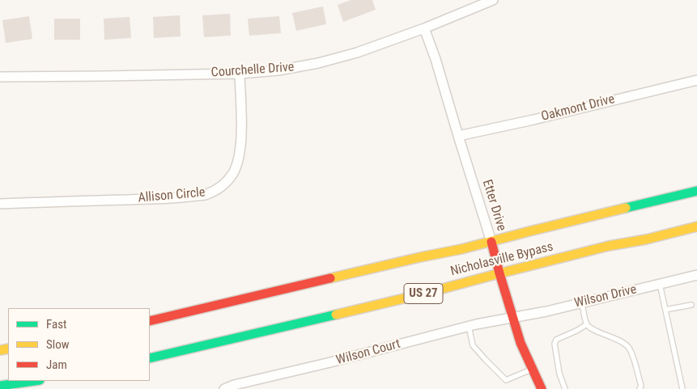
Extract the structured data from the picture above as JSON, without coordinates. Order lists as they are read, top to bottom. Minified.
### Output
{"streets":{"main road":["Etter Drive","Nicholasville Bypass","US 27"],"street":["Courchelle Drive","Oakmont Drive","Allison Circle","Wilson Drive","Wilson Court"]},"crossings":[["Courchelle Drive","Allison Circle"],["Courchelle Drive","Etter Drive"],["Oakmont Drive","Etter Drive"],["Etter Drive","Nicholasville Bypass"],["Etter Drive","Wilson Drive"],["Etter Drive","Wilson Court"],["Wilson Drive","Wilson Court"]],"legend":["Fast","Slow","Jam"]}
